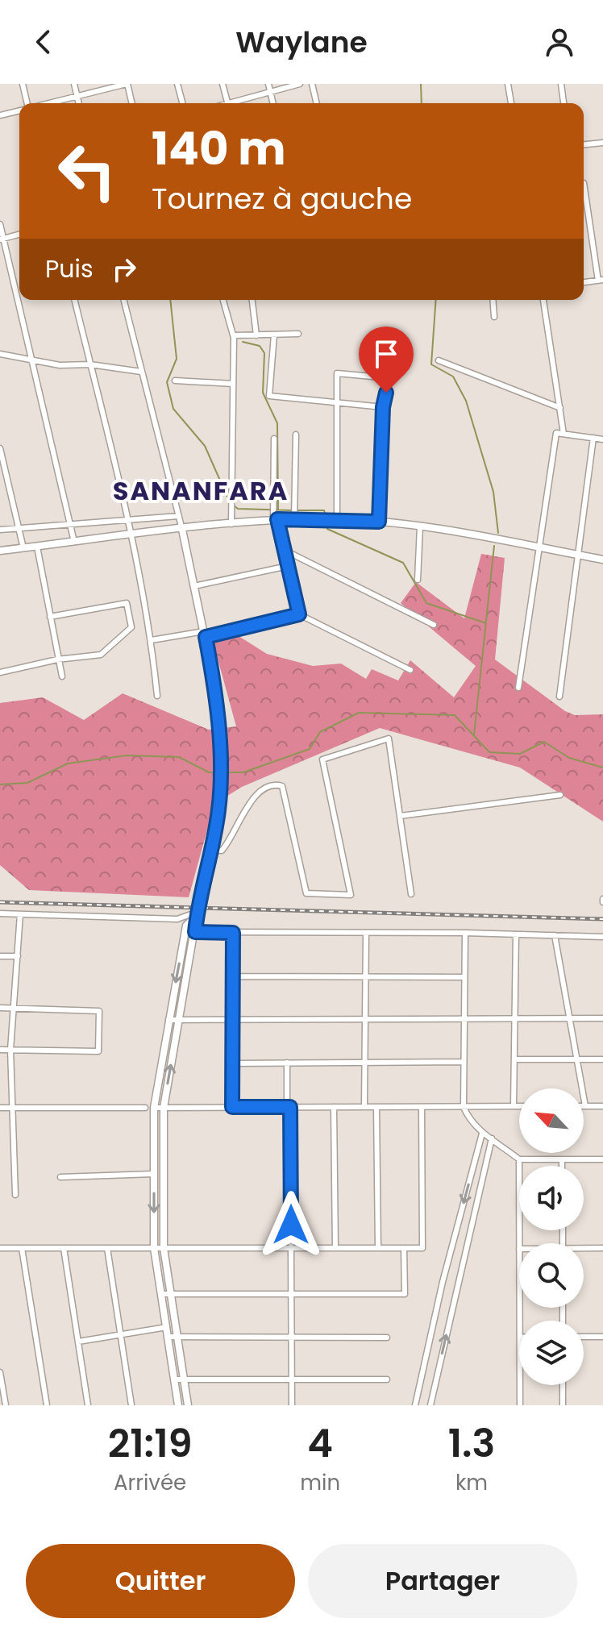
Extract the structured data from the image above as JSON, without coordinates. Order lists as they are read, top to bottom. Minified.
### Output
{"districts":["SANANFARA"],"north":"top left","page":{"header":"Waylane","turn":["140 m","Tournez à gauche"],"then":"Puis","eta":["21:19","Arrivée","4","min","1.3","km"],"buttons":["Quitter","Partager"]}}
